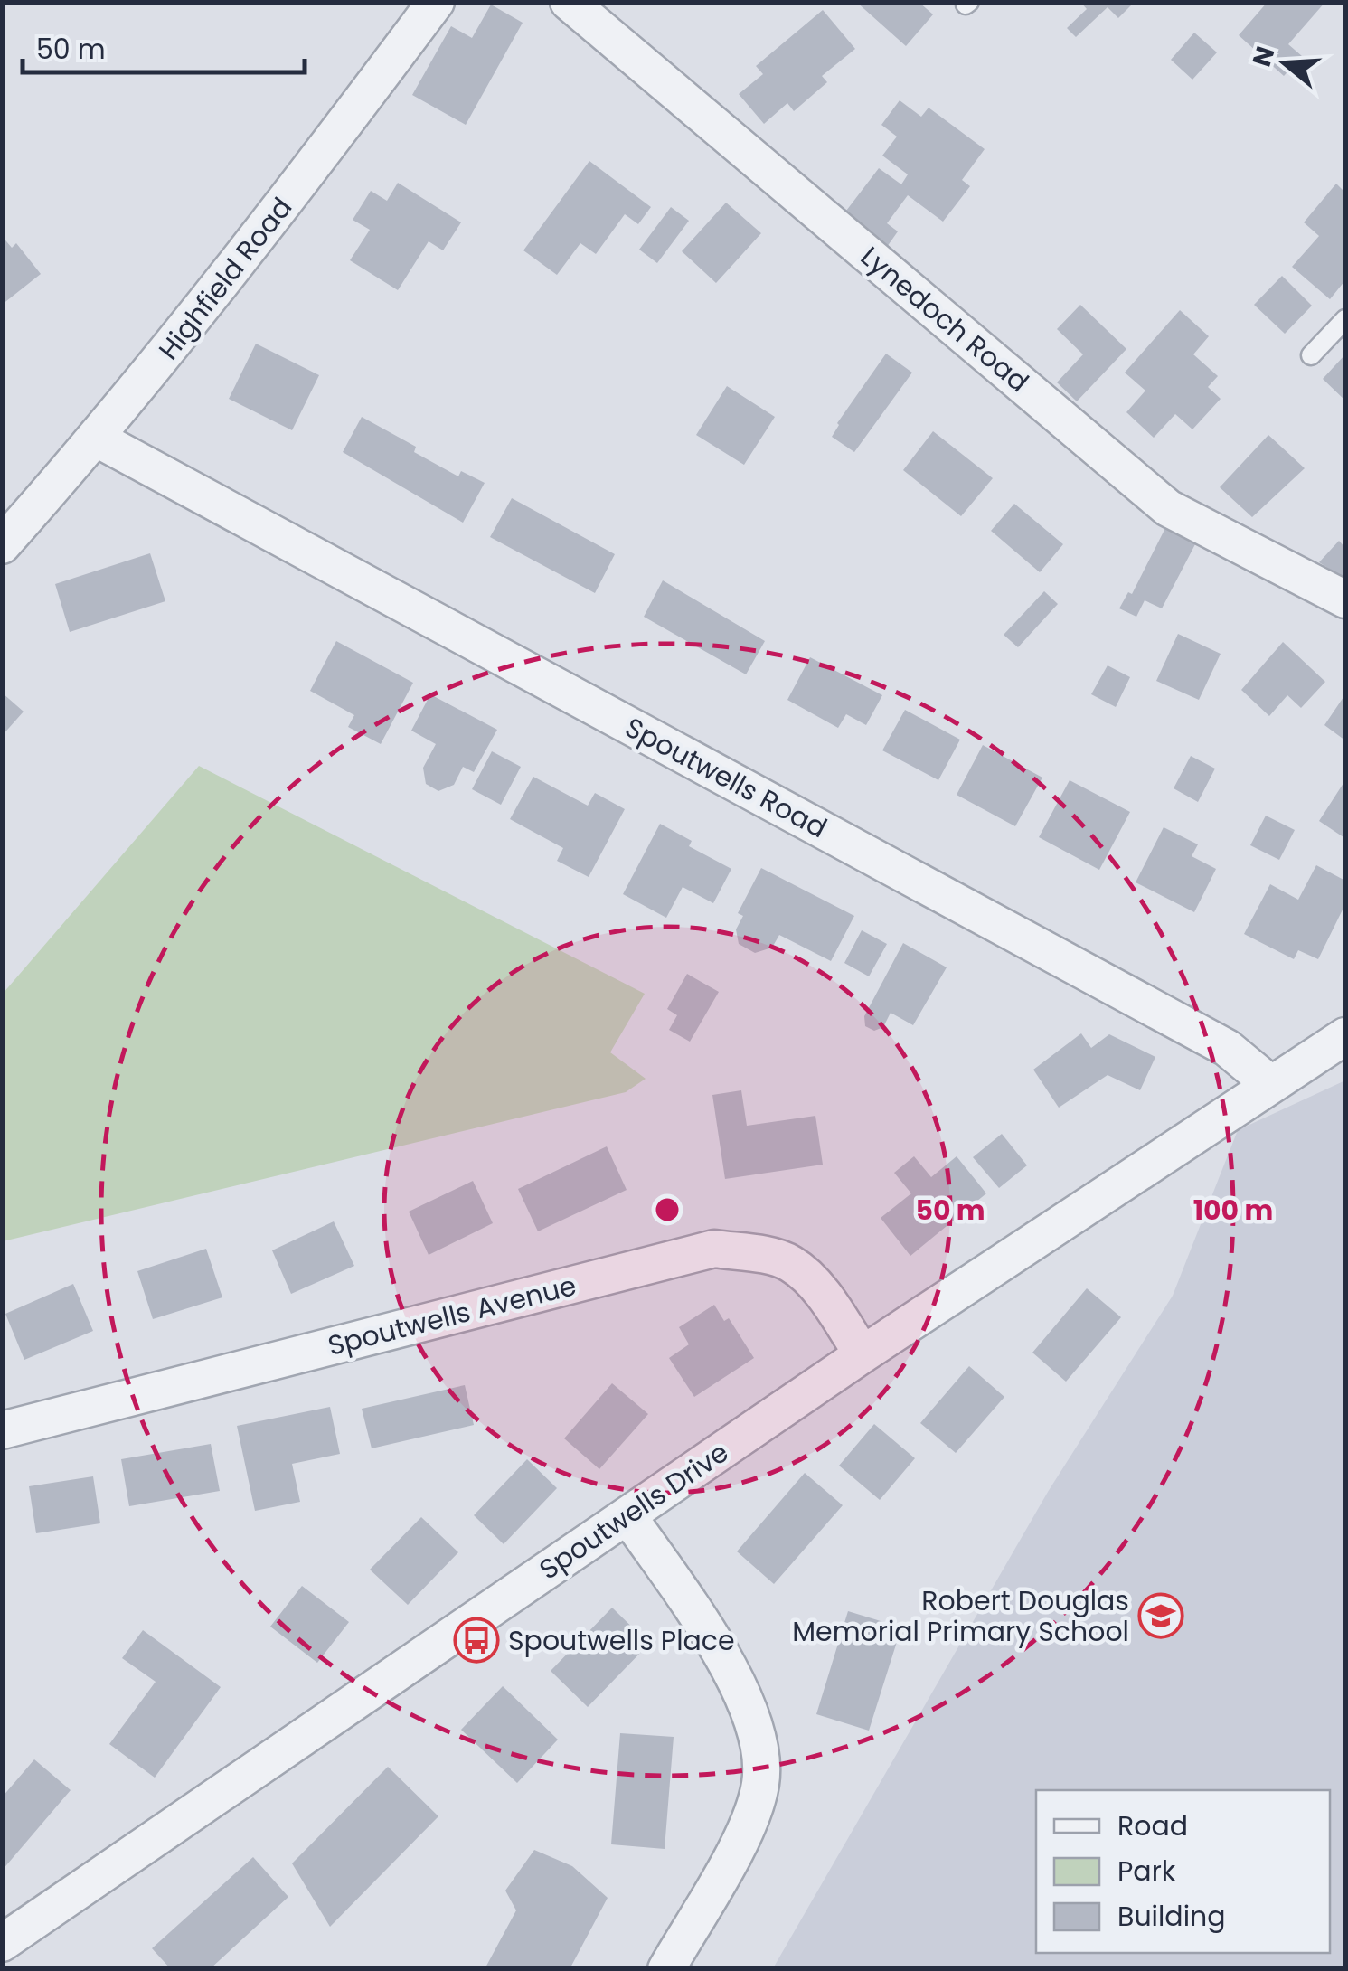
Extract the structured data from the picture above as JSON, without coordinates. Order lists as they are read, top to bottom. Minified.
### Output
{"streets":{"street":["Highfield Road","Lynedoch Road","Spoutwells Road","Spoutwells Avenue","Spoutwells Drive"]},"crossings":[["Highfield Road","Spoutwells Road"],["Spoutwells Road","Spoutwells Drive"],["Spoutwells Avenue","Spoutwells Drive"]],"places":{"school or university":["Robert Douglas Memorial Primary School"],"bus stop":["Spoutwells Place"]},"legend":["Road","Park","Building"],"scale_bar":"50 m","north":"left","rings":["50 m","100 m"]}
